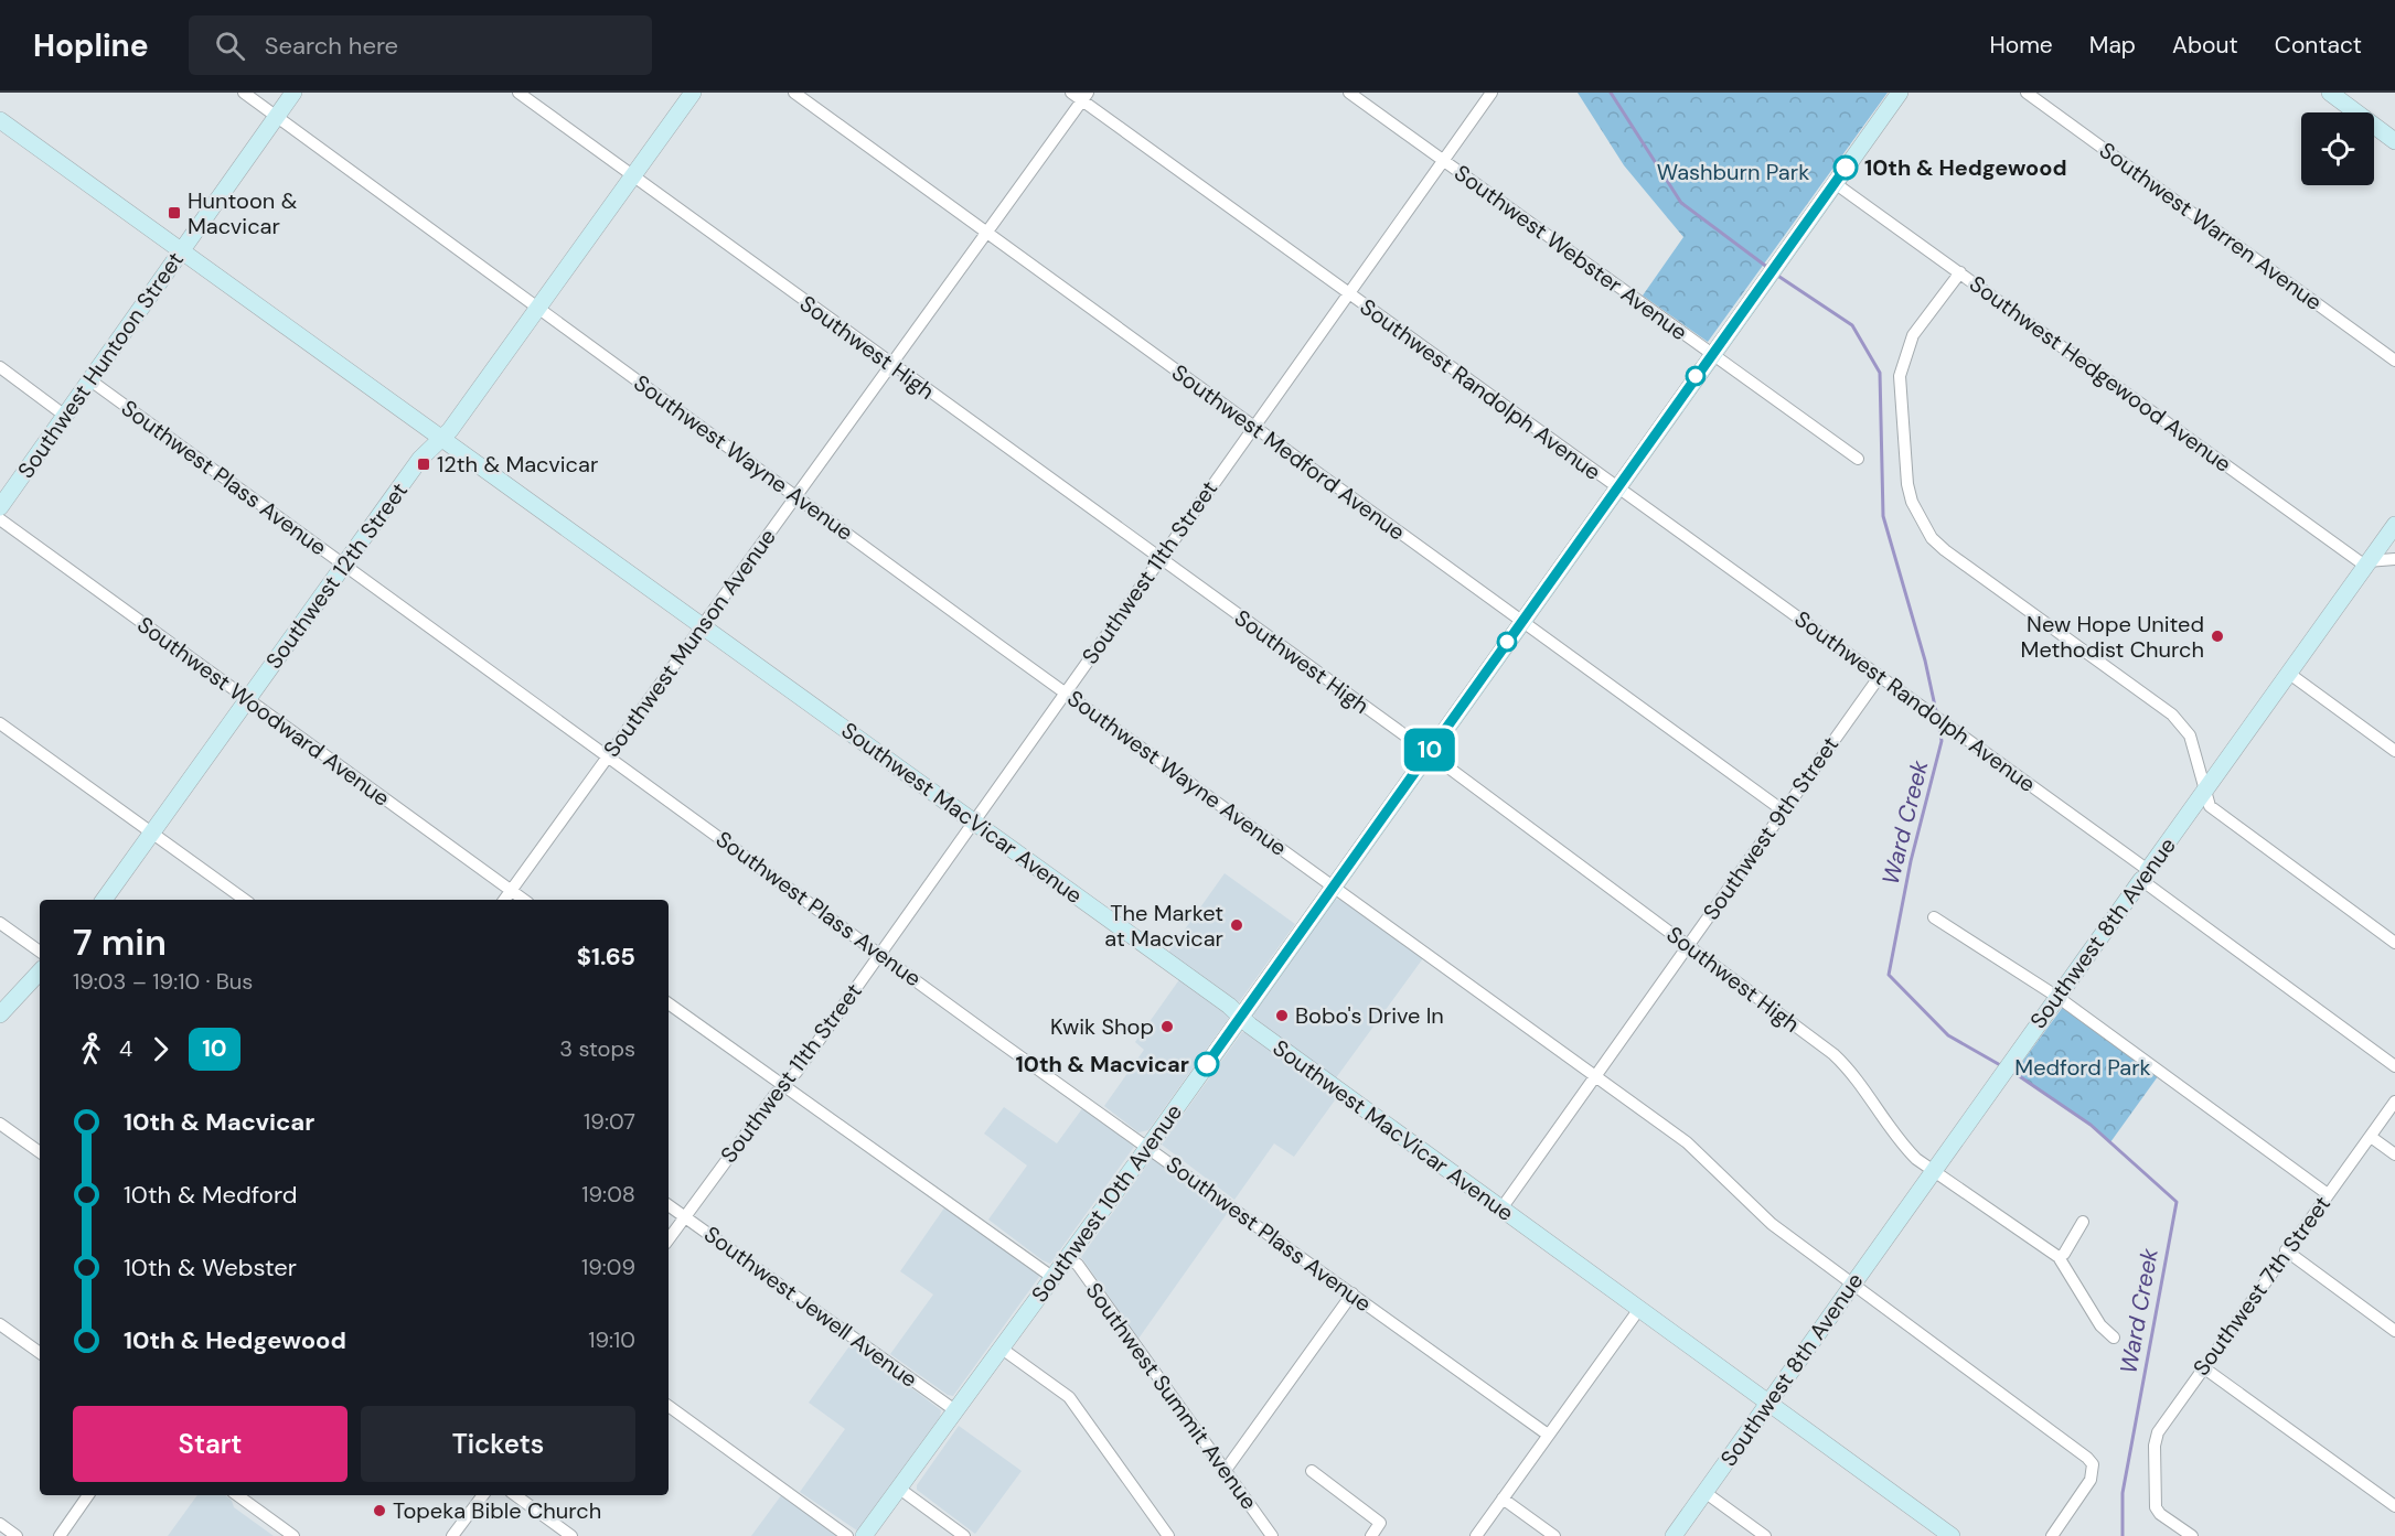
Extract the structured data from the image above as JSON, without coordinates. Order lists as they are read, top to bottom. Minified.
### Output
{"streets":{"street":["Southwest Warren Avenue","Southwest Webster Avenue","Southwest High","Southwest Huntoon Street","Southwest Hedgewood Avenue","Southwest Randolph Avenue","Southwest Medford Avenue","Southwest Wayne Avenue","Southwest Plass Avenue","Southwest 11th Street","Southwest 12th Street","Southwest Munson Avenue","Southwest Woodward Avenue","Southwest MacVicar Avenue","Southwest 9th Street","Southwest 8th Avenue","Southwest 10th Avenue","Southwest 7th Street","Southwest Jewell Avenue","Southwest Summit Avenue"]},"crossings":[["Southwest Webster Avenue","Southwest 11th Street"],["Southwest Webster Avenue","Southwest 10th Avenue"],["Southwest High","Southwest 11th Street"],["Southwest High","Southwest 12th Street"],["Southwest High","Southwest Munson Avenue"],["Southwest High","Southwest 9th Street"],["Southwest High","Southwest 8th Avenue"],["Southwest High","Southwest 10th Avenue"],["Southwest Huntoon Street","Southwest Wayne Avenue"],["Southwest Huntoon Street","Southwest Plass Avenue"],["Southwest Huntoon Street","Southwest MacVicar Avenue"],["Southwest Hedgewood Avenue","Southwest 8th Avenue"],["Southwest Hedgewood Avenue","Southwest 10th Avenue"],["Southwest Randolph Avenue","Southwest 11th Street"],["Southwest Randolph Avenue","Southwest Munson Avenue"],["Southwest Randolph Avenue","Southwest 9th Street"],["Southwest Randolph Avenue","Southwest 8th Avenue"],["Southwest Randolph Avenue","Southwest 10th Avenue"],["Southwest Medford Avenue","Southwest 11th Street"],["Southwest Medford Avenue","Southwest Munson Avenue"],["Southwest Medford Avenue","Southwest 9th Street"],["Southwest Medford Avenue","Southwest 10th Avenue"],["Southwest Wayne Avenue","Southwest 11th Street"],["Southwest Wayne Avenue","Southwest 12th Street"],["Southwest Wayne Avenue","Southwest Munson Avenue"],["Southwest Wayne Avenue","Southwest 9th Street"],["Southwest Wayne Avenue","Southwest 8th Avenue"],["Southwest Wayne Avenue","Southwest 10th Avenue"],["Southwest Plass Avenue","Southwest 11th Street"],["Southwest Plass Avenue","Southwest 12th Street"],["Southwest Plass Avenue","Southwest Munson Avenue"],["Southwest Plass Avenue","Southwest 10th Avenue"],["Southwest 11th Street","Southwest MacVicar Avenue"],["Southwest 11th Street","Southwest Jewell Avenue"],["Southwest 12th Street","Southwest Woodward Avenue"],["Southwest 12th Street","Southwest MacVicar Avenue"],["Southwest Munson Avenue","Southwest Woodward Avenue"],["Southwest Munson Avenue","Southwest MacVicar Avenue"],["Southwest MacVicar Avenue","Southwest 9th Street"],["Southwest MacVicar Avenue","Southwest 8th Avenue"],["Southwest MacVicar Avenue","Southwest 10th Avenue"],["Southwest 10th Avenue","Southwest Jewell Avenue"],["Southwest 10th Avenue","Southwest Summit Avenue"]],"water":["Ward Creek"],"parks":["Washburn Park","Medford Park"],"places":{"other":["10th & Hedgewood","New Hope United Methodist Church","The Market at Macvicar","Bobo's Drive In","Kwik Shop","10th & Macvicar","Topeka Bible Church"],"transit":["Huntoon & Macvicar","12th & Macvicar"]},"lines":["bus line 10"],"page":{"header":"Hopline","search":"Search here","nav":["Home","Map","About","Contact"],"on_map":"10","heading":["7 min","19:03 – 19:10 · Bus","$1.65"],"legs":["4","10","3 stops"],"list":[{"name":"10th & Macvicar","value":"19:07"},{"name":"10th & Medford","value":"19:08"},{"name":"10th & Webster","value":"19:09"},{"name":"10th & Hedgewood","value":"19:10"}],"buttons":["Start","Tickets"]}}
